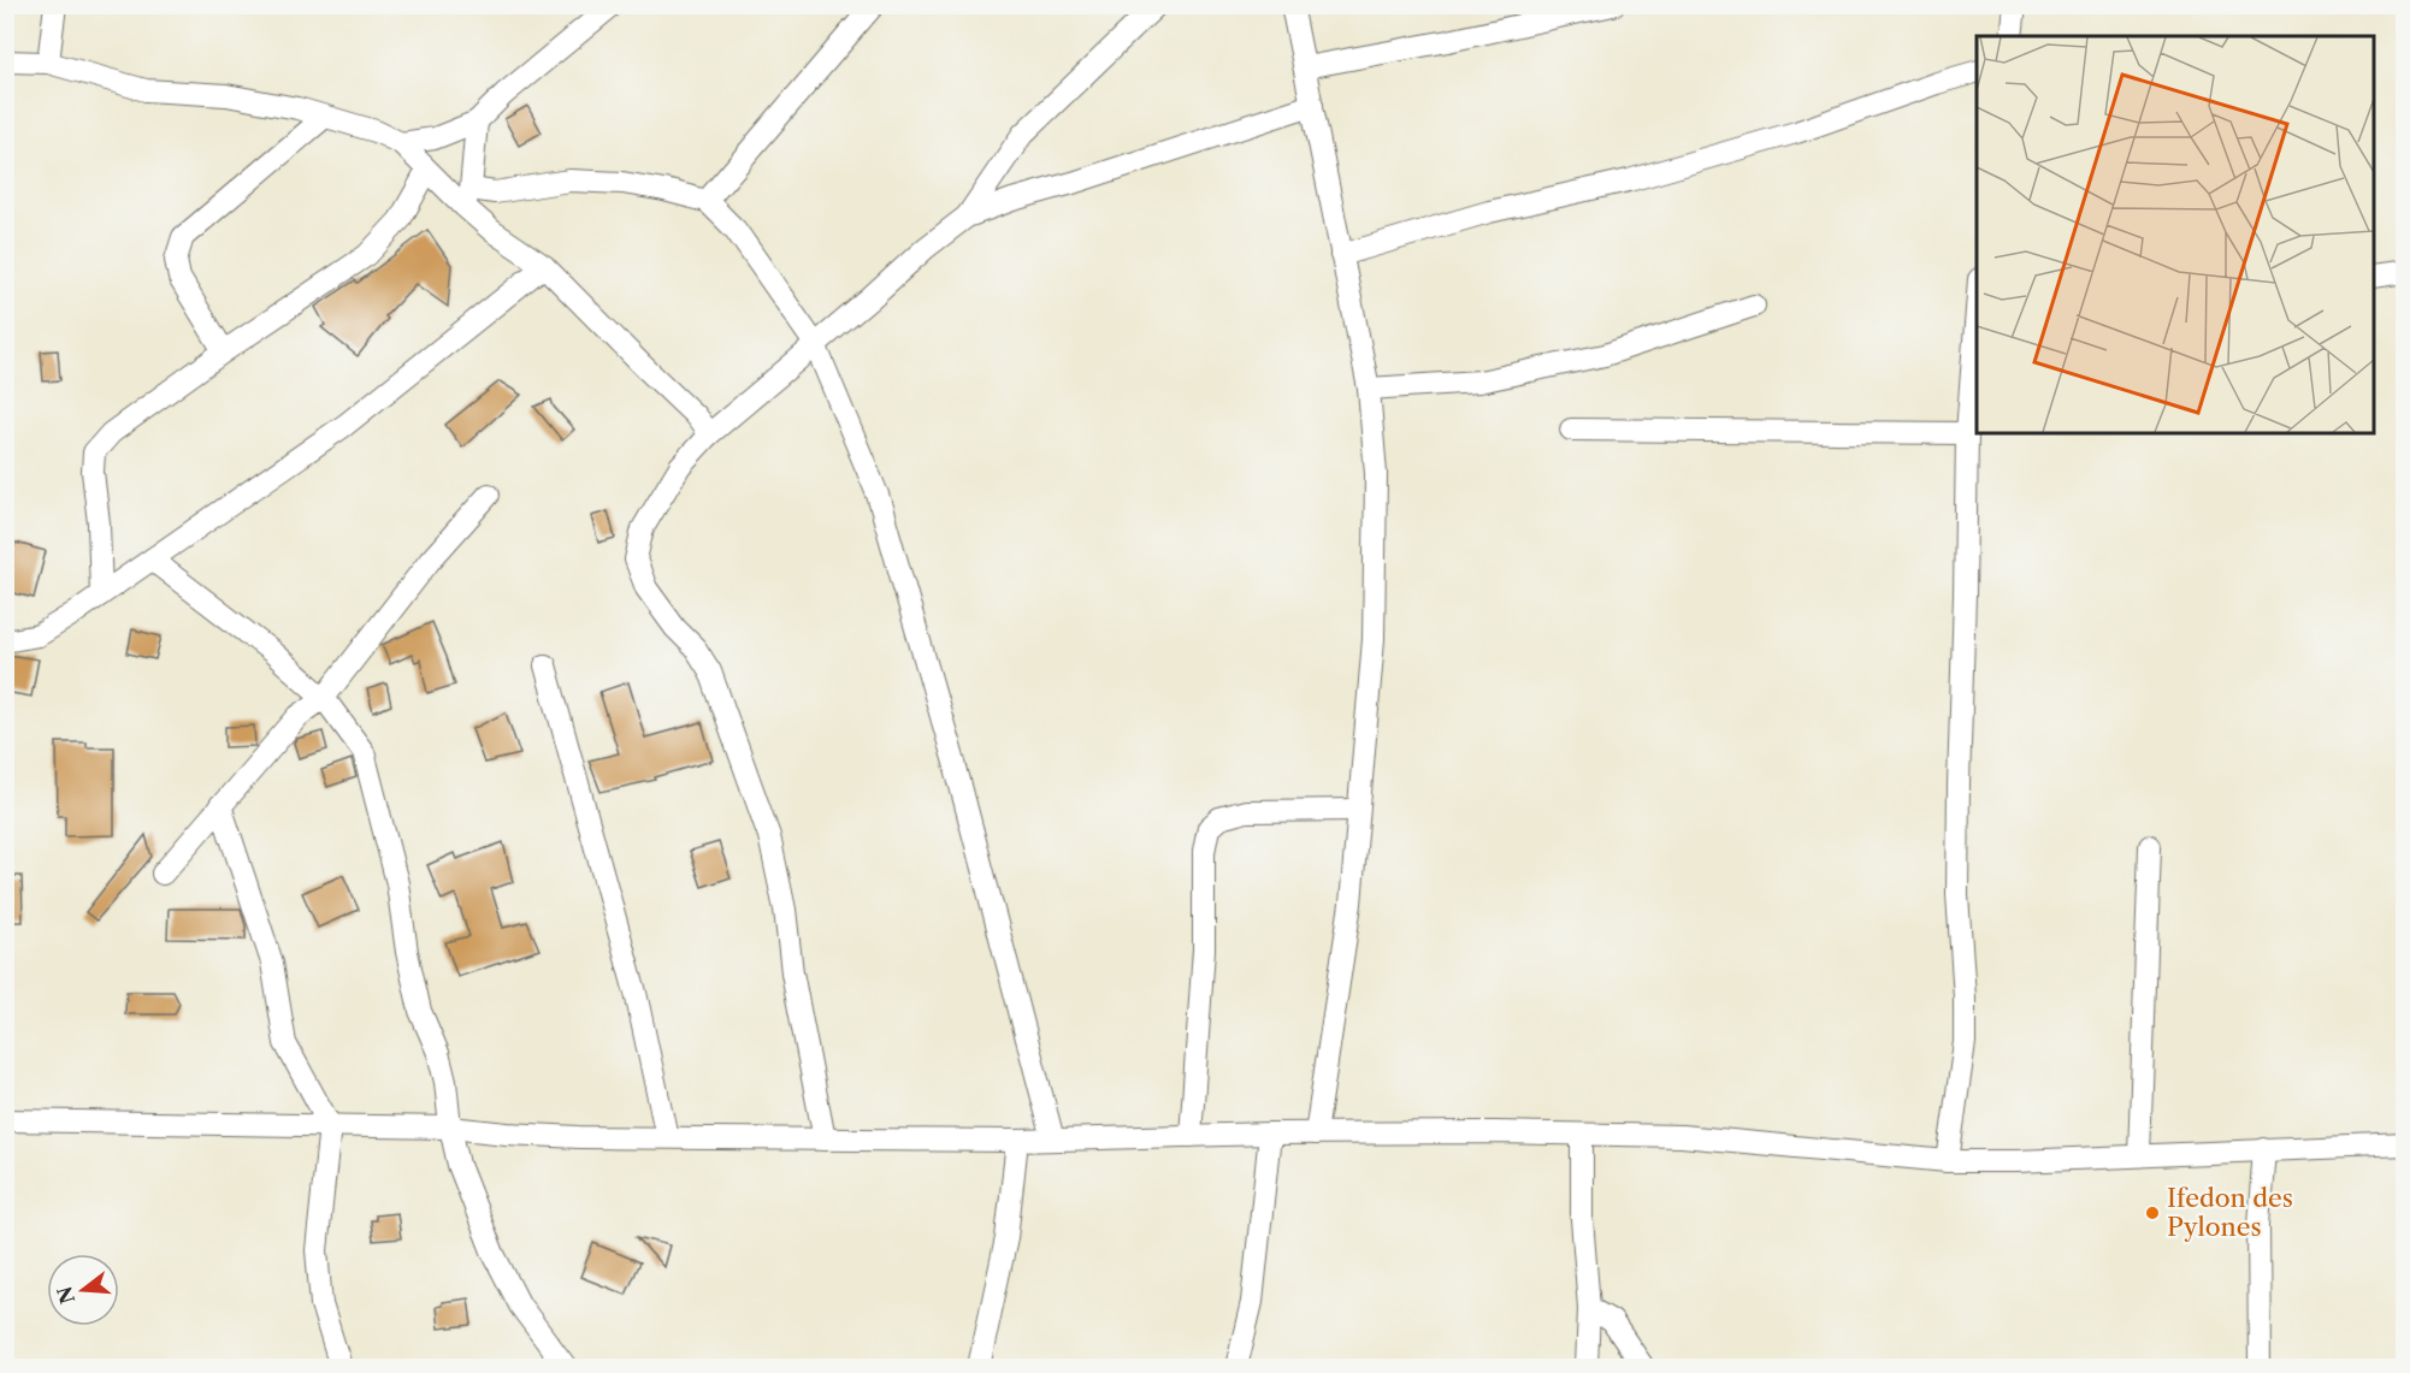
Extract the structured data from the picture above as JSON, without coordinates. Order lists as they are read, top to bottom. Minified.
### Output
{"places":["Ifedon des Pylones"],"north":"left"}
